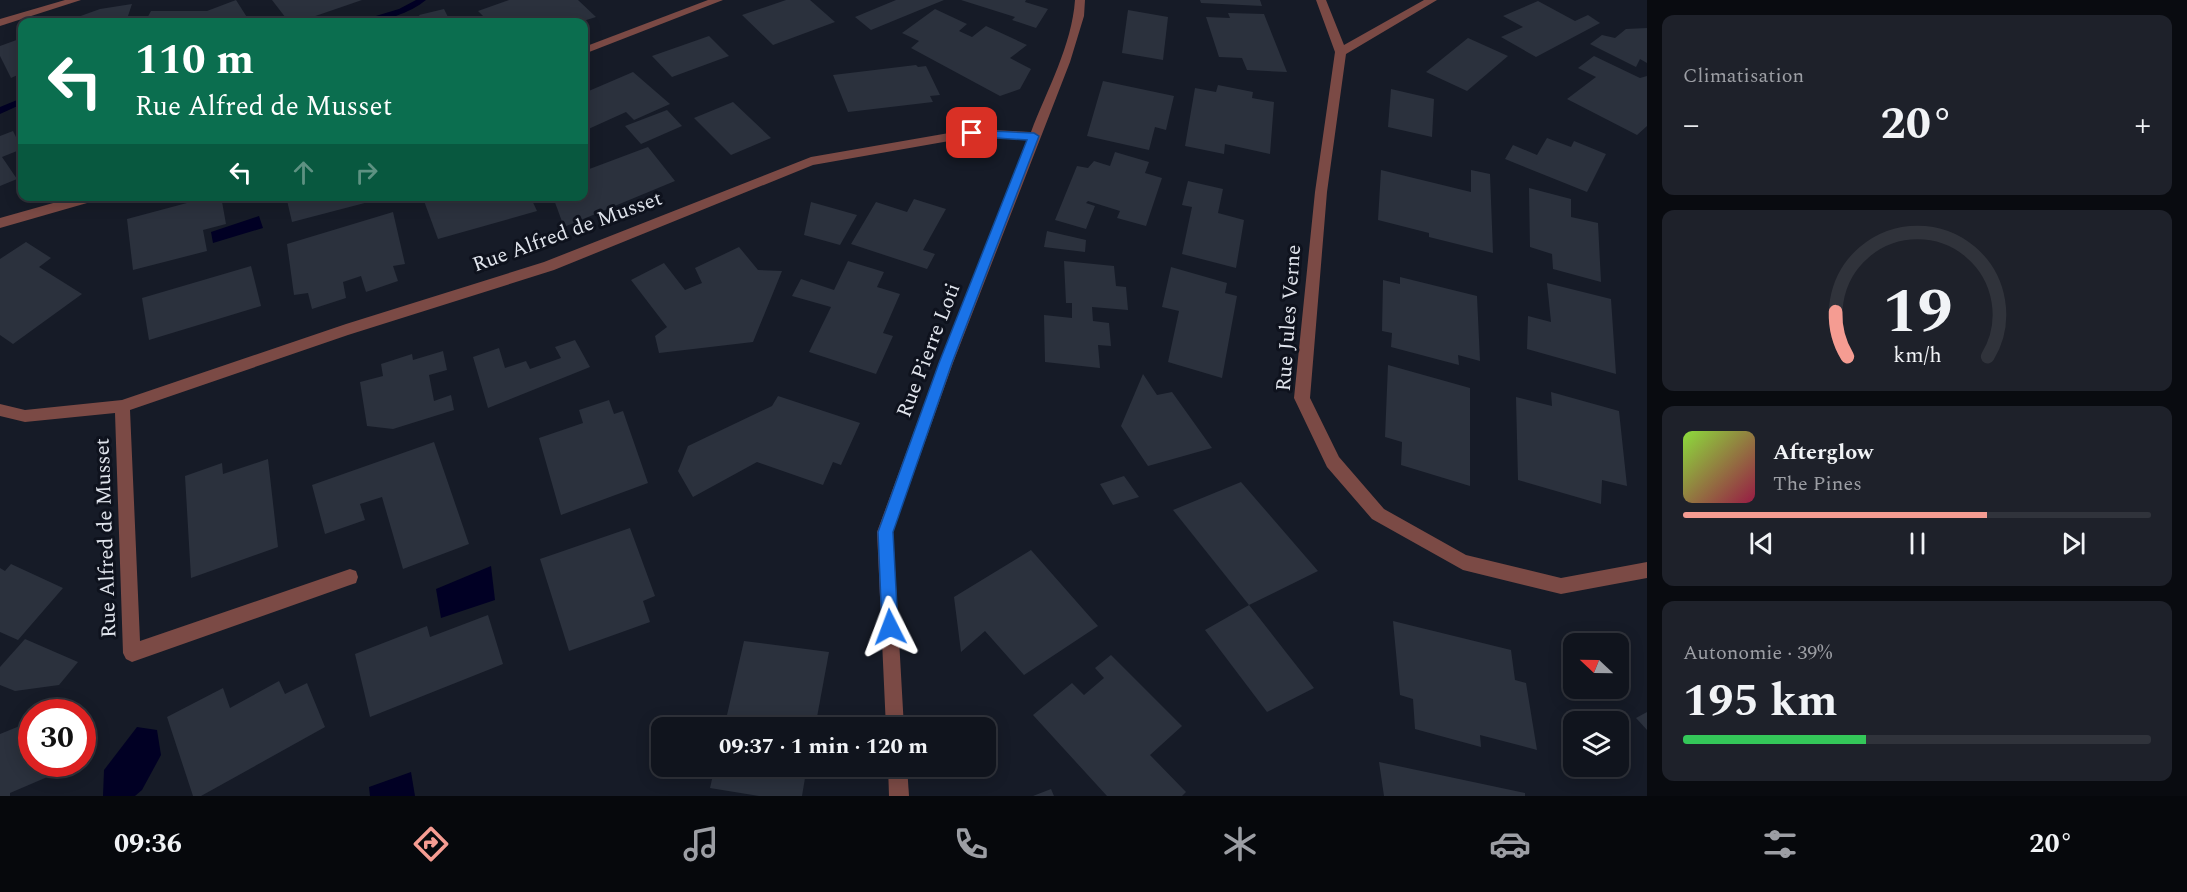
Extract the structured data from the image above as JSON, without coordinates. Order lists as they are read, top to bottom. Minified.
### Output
{"streets":{"street":["Rue Alfred de Musset","Rue Jules Verne","Rue Pierre Loti"]},"crossings":[["Rue Alfred de Musset","Rue Pierre Loti"]],"north":"left","page":{"tile":["Climatisation",["Autonomie · 39%","195 km"]],"turn":["110 m","Rue Alfred de Musset"],"heat":["−","20°","+"],"song":["Afterglow","The Pines"],"limit":"30","trip":"09:37 · 1 min · 120 m","tabs":["09:36","20°"],"gauge":["19","km/h"]}}
